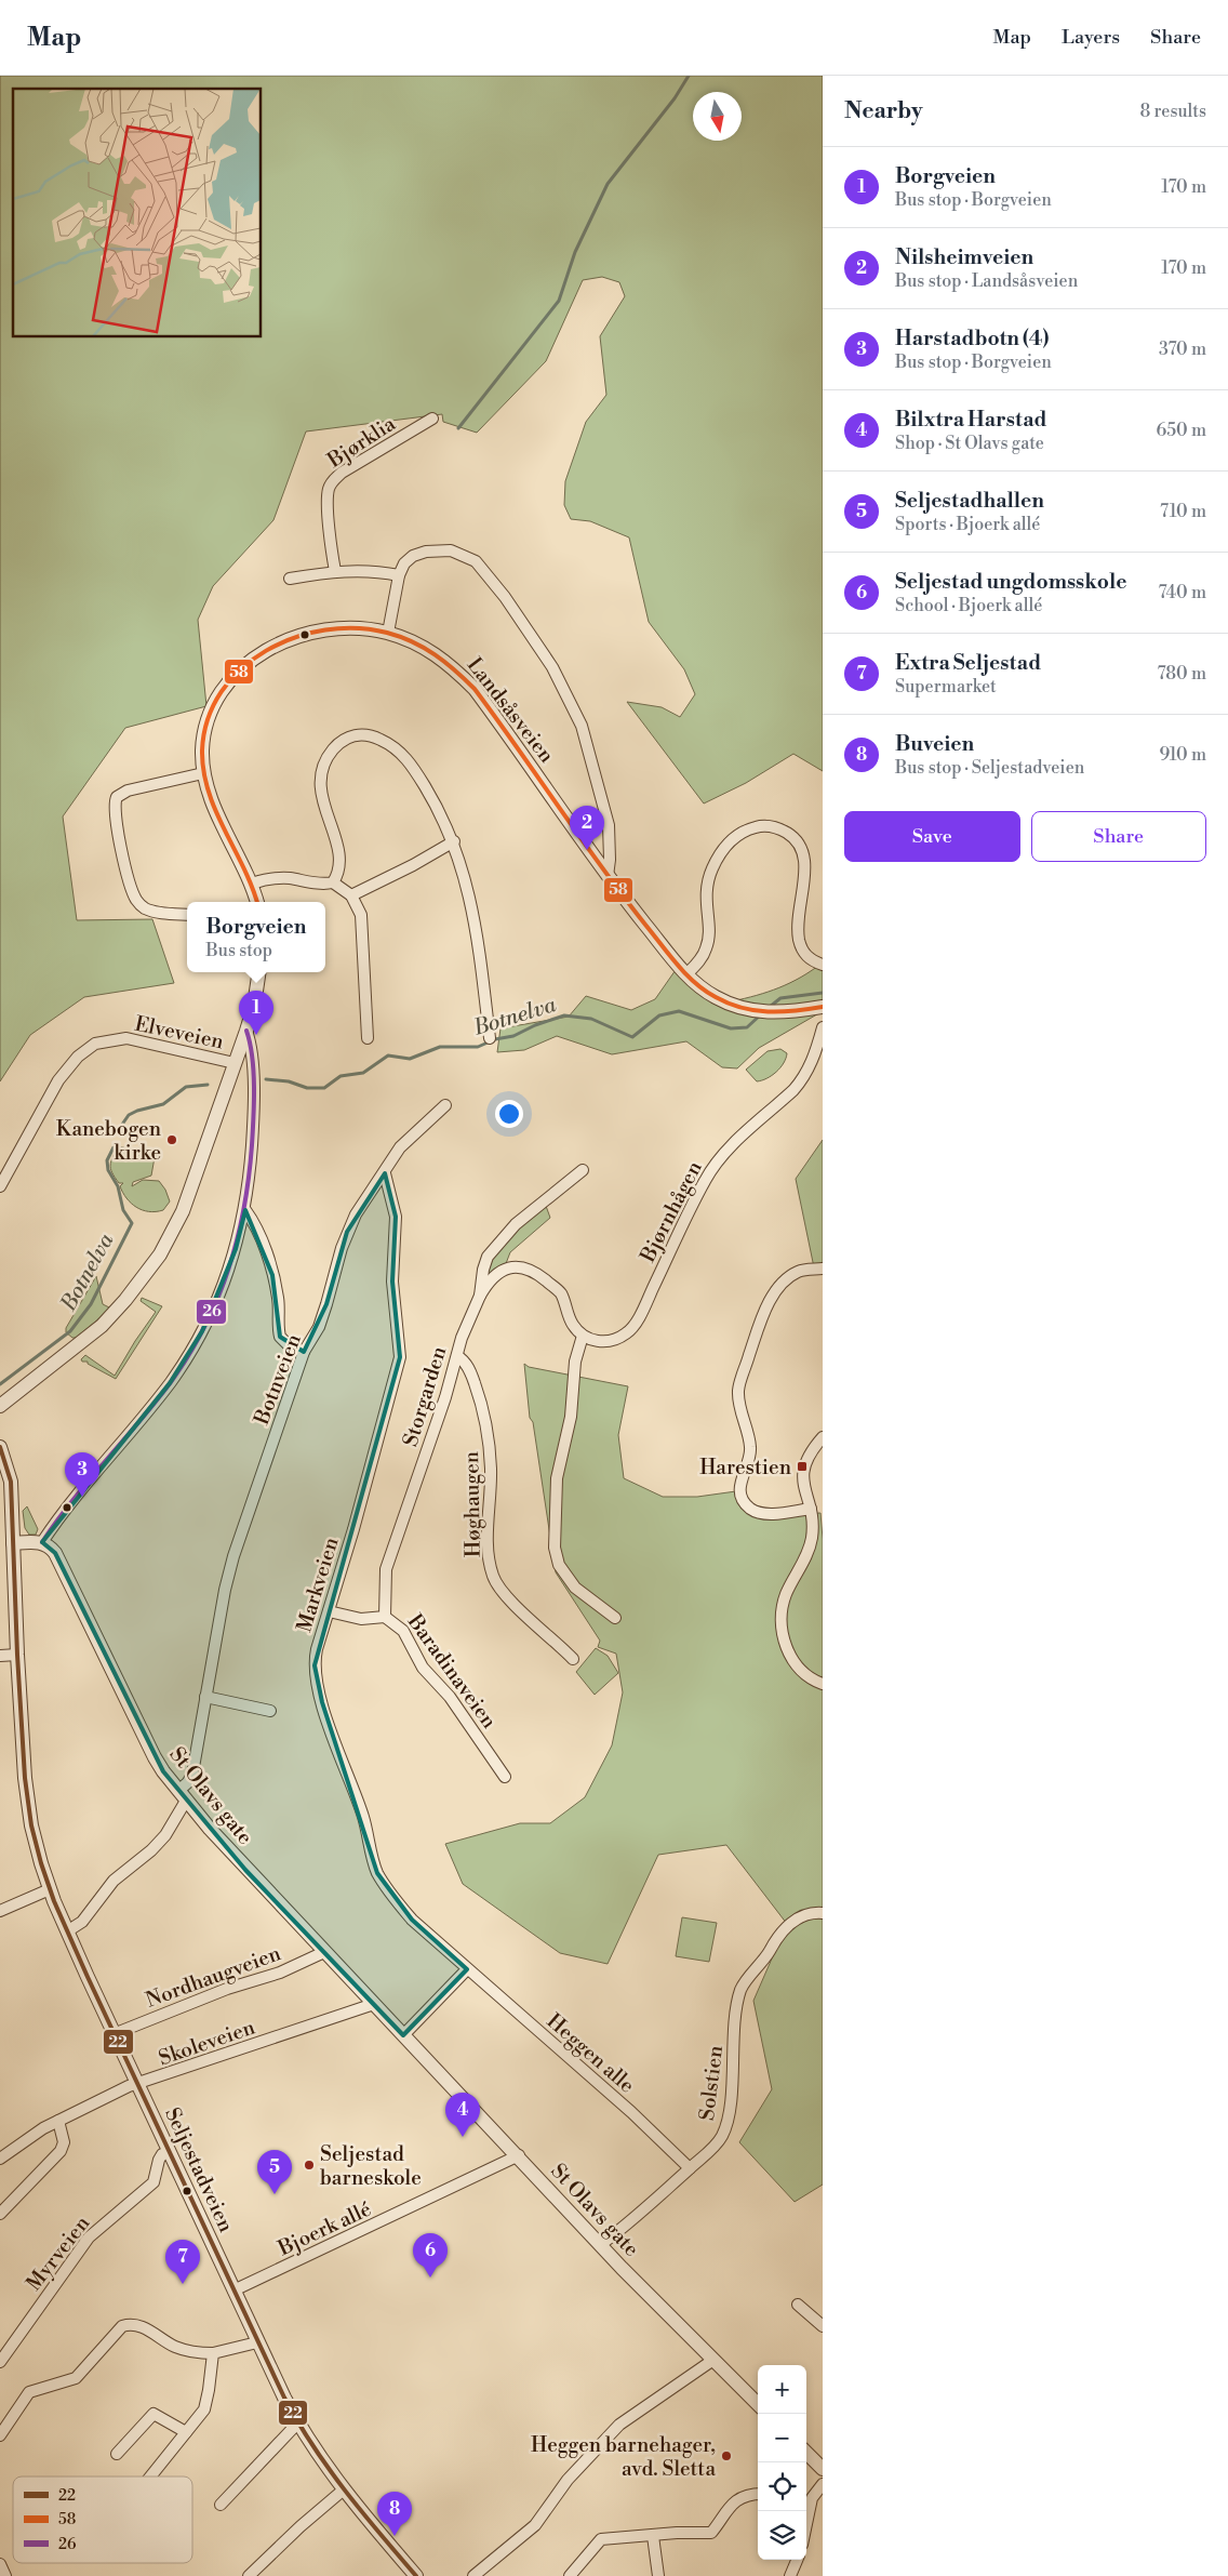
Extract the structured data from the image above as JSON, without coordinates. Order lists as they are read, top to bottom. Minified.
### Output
{"streets":{"street":["Bjørklia","Landsåsveien","Elveveien","Bjørnhågen","Botnveien","Storgarden","Høghaugen","Markveien","Baradinaveien","St Olavs gate","Nordhaugveien","Skoleveien","Heggen alle","Solstien","Seljestadveien","Bjoerk allé","Myrveien"]},"crossings":[["Botnveien","Markveien"],["Botnveien","St Olavs gate"],["Botnveien","Seljestadveien"],["Storgarden","Høghaugen"],["Storgarden","Baradinaveien"],["Markveien","Heggen alle"],["St Olavs gate","Nordhaugveien"],["St Olavs gate","Skoleveien"],["St Olavs gate","Solstien"],["St Olavs gate","Bjoerk allé"],["Nordhaugveien","Seljestadveien"],["Skoleveien","Seljestadveien"],["Heggen alle","Solstien"],["Seljestadveien","Bjoerk allé"],["Seljestadveien","Myrveien"]],"water":["Botnelva"],"places":{"other":["Kanebogen kirke","Seljestad barneskole","Heggen barnehager, avd. Sletta"],"transit":["Harestien"]},"lines":["transit line 58","transit line 26","transit line 22"],"legend":["22","58","26"],"north":"bottom","page":{"header":"Map","nav":["Map","Layers","Share"],"heading":["Nearby","8 results"],"list":[{"mark":"1","name":"Borgveien","note":"Bus stop · Borgveien","value":"170 m"},{"mark":"2","name":"Nilsheimveien","note":"Bus stop · Landsåsveien","value":"170 m"},{"mark":"3","name":"Harstadbotn (4)","note":"Bus stop · Borgveien","value":"370 m"},{"mark":"4","name":"Bilxtra Harstad","note":"Shop · St Olavs gate","value":"650 m"},{"mark":"5","name":"Seljestadhallen","note":"Sports · Bjoerk allé","value":"710 m"},{"mark":"6","name":"Seljestad ungdomsskole","note":"School · Bjoerk allé","value":"740 m"},{"mark":"7","name":"Extra Seljestad","note":"Supermarket","value":"780 m"},{"mark":"8","name":"Buveien","note":"Bus stop · Seljestadveien","value":"910 m"}],"buttons":["Save","Share"],"pins":["2","1","3","4","5","6","7","8"],"popup":["Borgveien","Bus stop"],"map_buttons":["+","−"]}}
